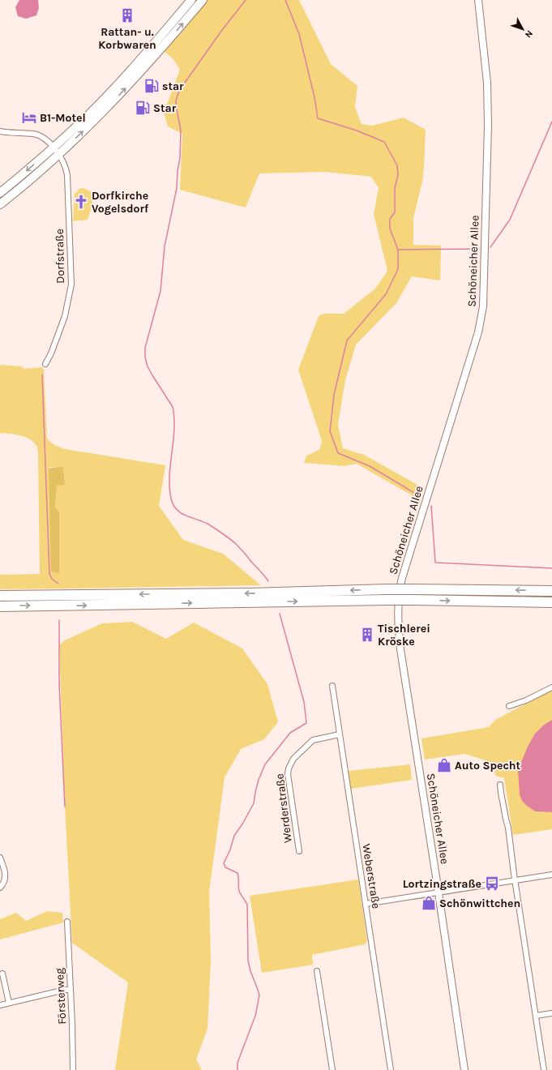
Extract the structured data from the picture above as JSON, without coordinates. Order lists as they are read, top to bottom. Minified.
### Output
{"streets":{"street":["Dorfstraße","Schöneicher Allee","Werderstraße","Weberstraße","Försterweg"]},"crossings":[["Werderstraße","Weberstraße"]],"places":{"building":["Rattan- u. Korbwaren","Tischlerei Kröske"],"fuel station":["star","Star"],"hotel":["B1-Motel"],"church":["Dorfkirche Vogelsdorf"],"shop":["Auto Specht","Schönwittchen"],"bus stop":["Lortzingstraße"]},"north":"bottom right"}
